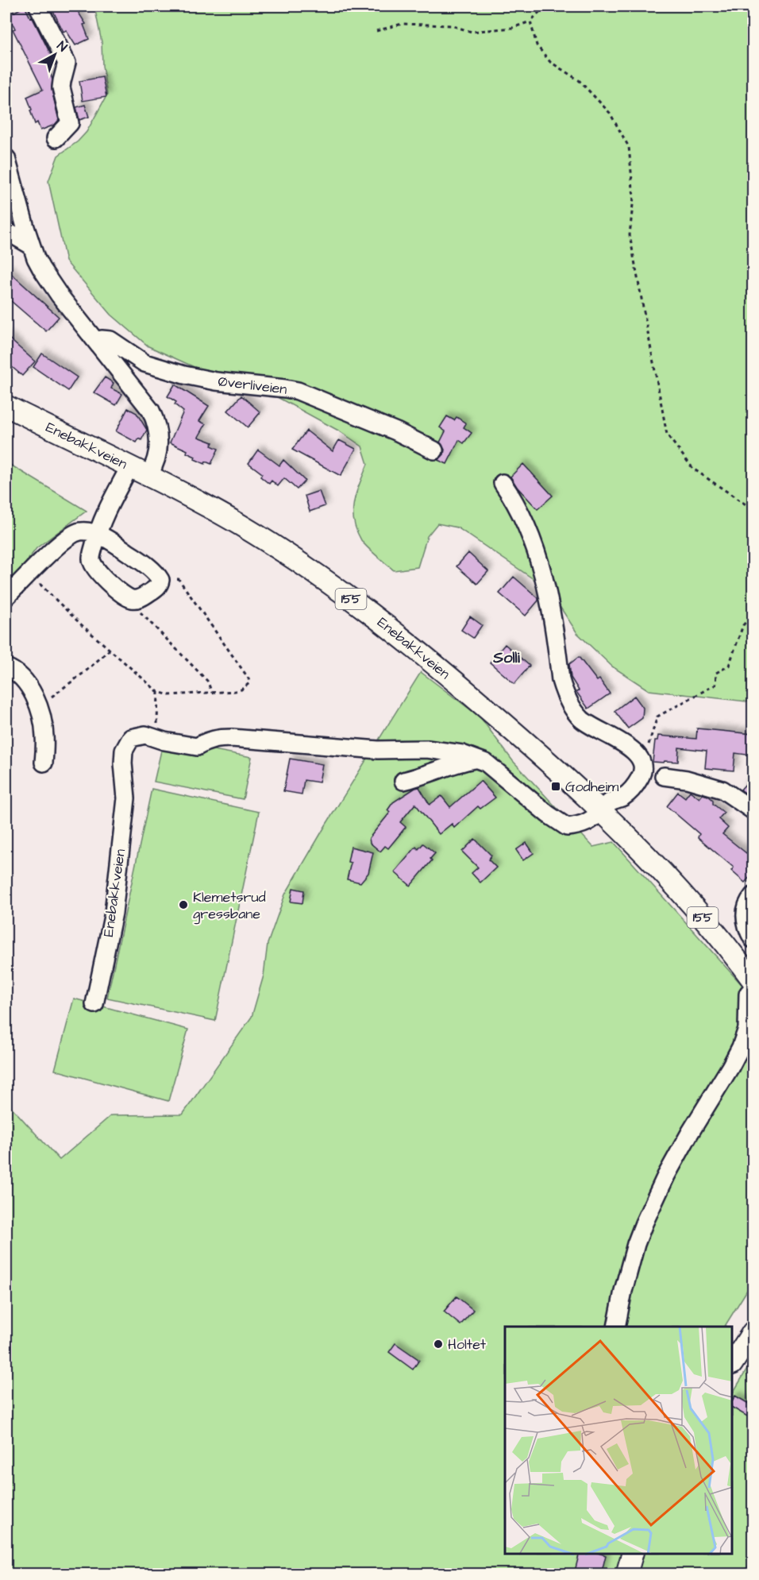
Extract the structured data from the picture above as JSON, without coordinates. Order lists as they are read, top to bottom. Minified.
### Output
{"streets":{"main road":["Enebakkveien","155"],"street":["Øverliveien"]},"districts":["Solli"],"places":{"transit":["Godheim"],"other":["Klemetsrud gressbane","Holtet"]},"north":"top right"}
